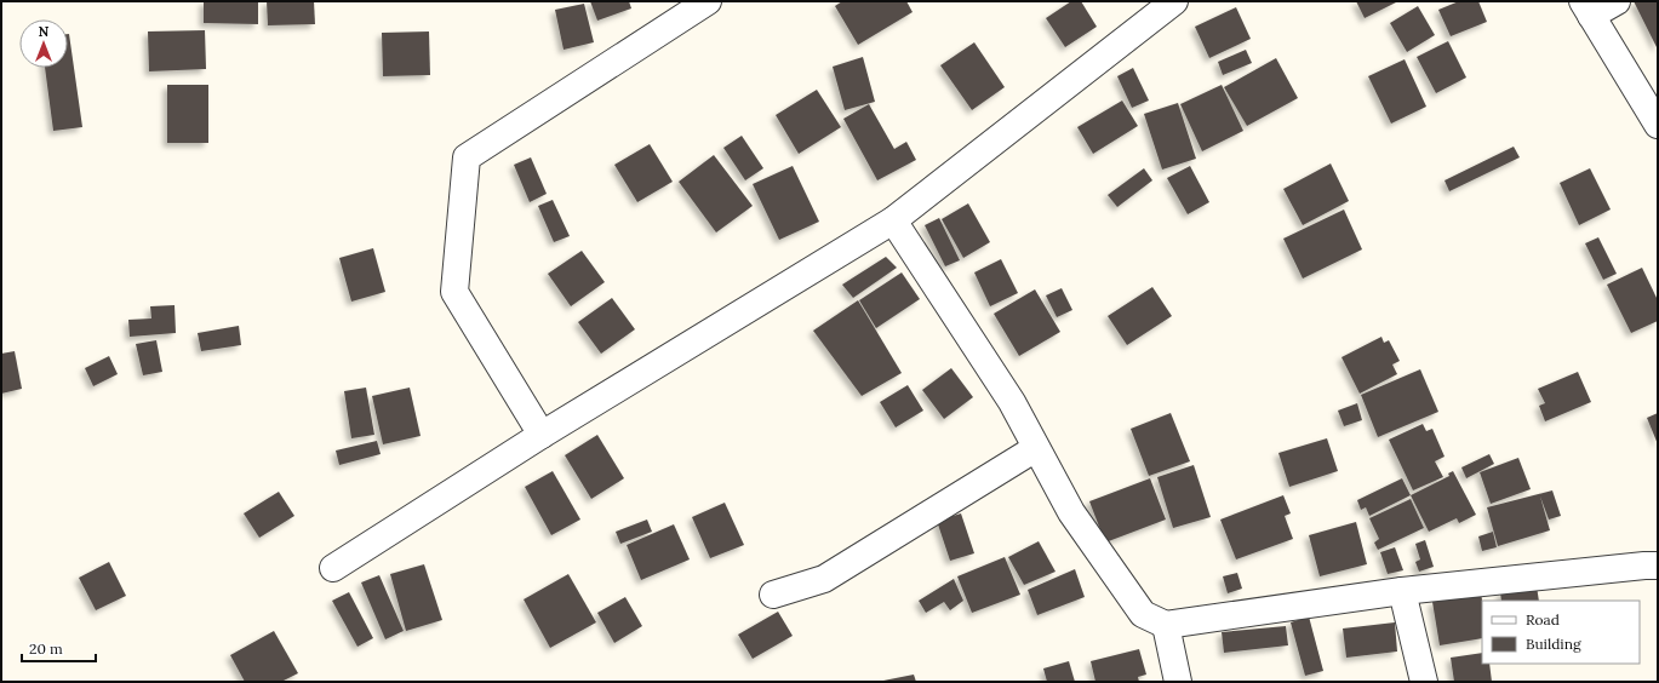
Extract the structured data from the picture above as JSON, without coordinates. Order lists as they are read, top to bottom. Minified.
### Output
{"legend":["Road","Building"],"scale_bar":"20 m","north":"top"}
